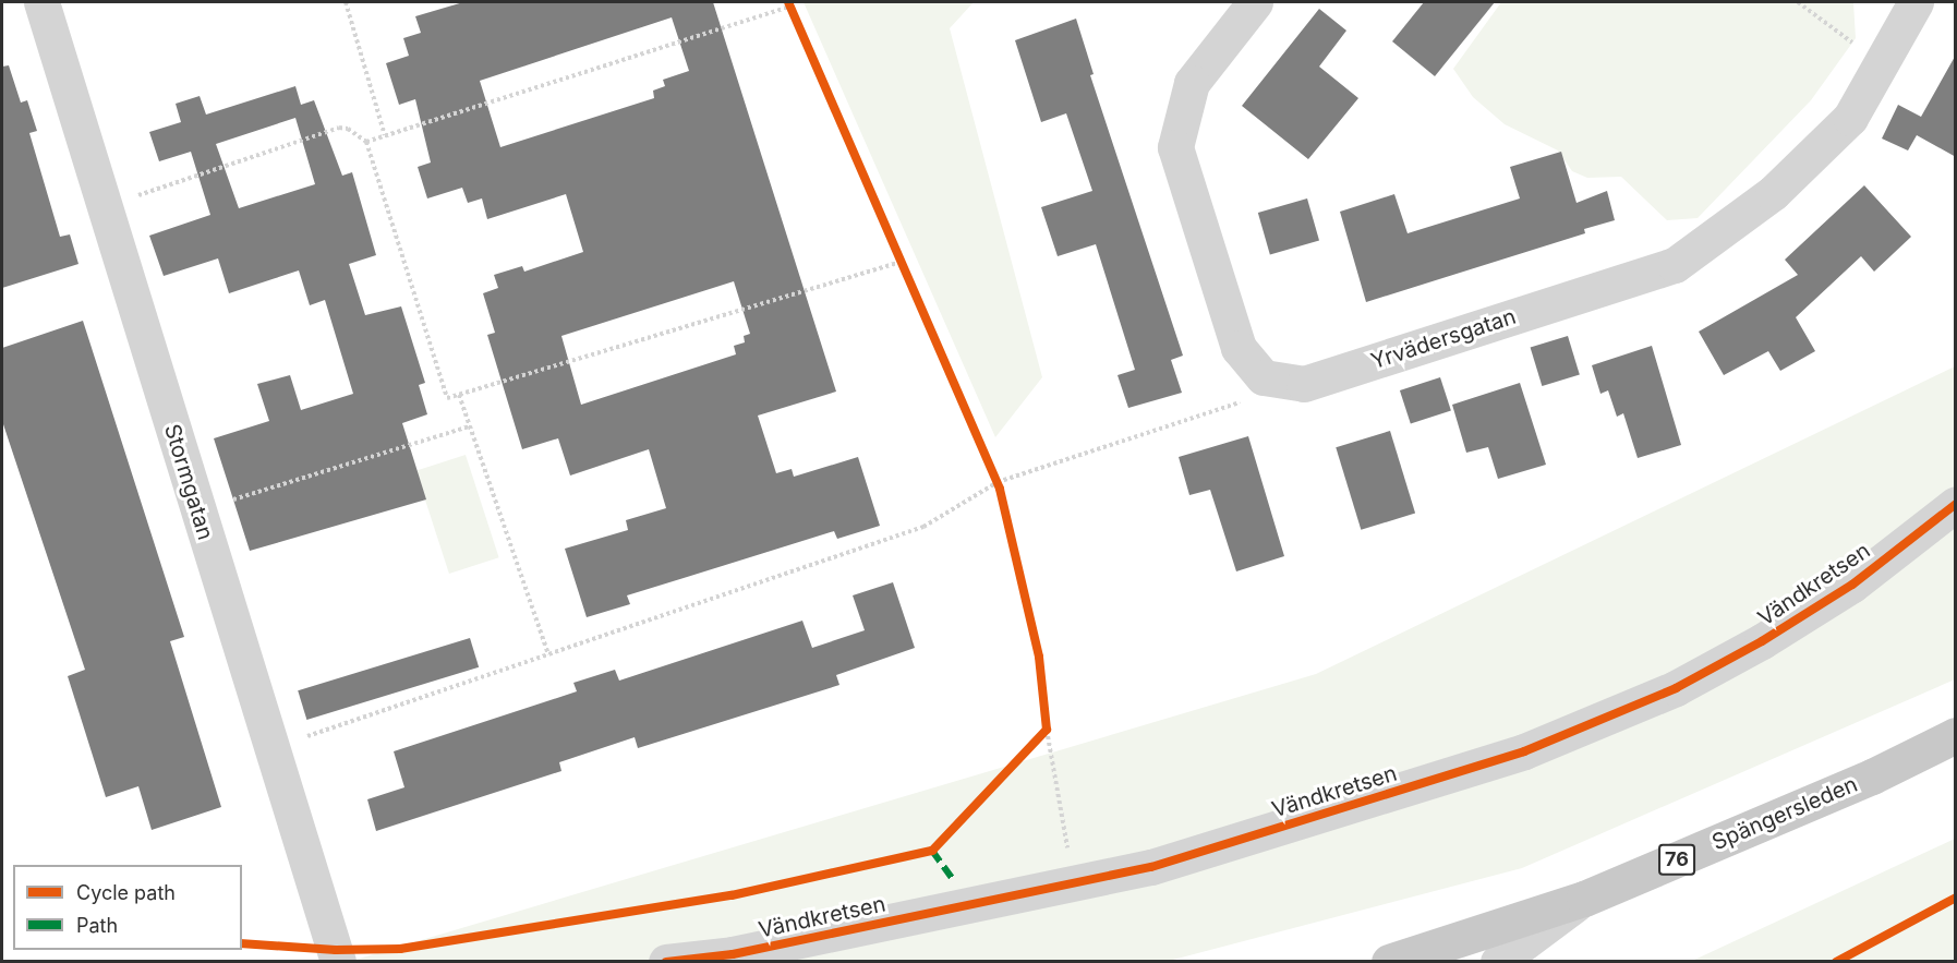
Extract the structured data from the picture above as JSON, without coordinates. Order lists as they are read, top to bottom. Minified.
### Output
{"streets":{"main road":["Spängersleden","76"],"street":["Yrvädersgatan","Stormgatan","Vändkretsen"]},"legend":["Cycle path","Path"]}
